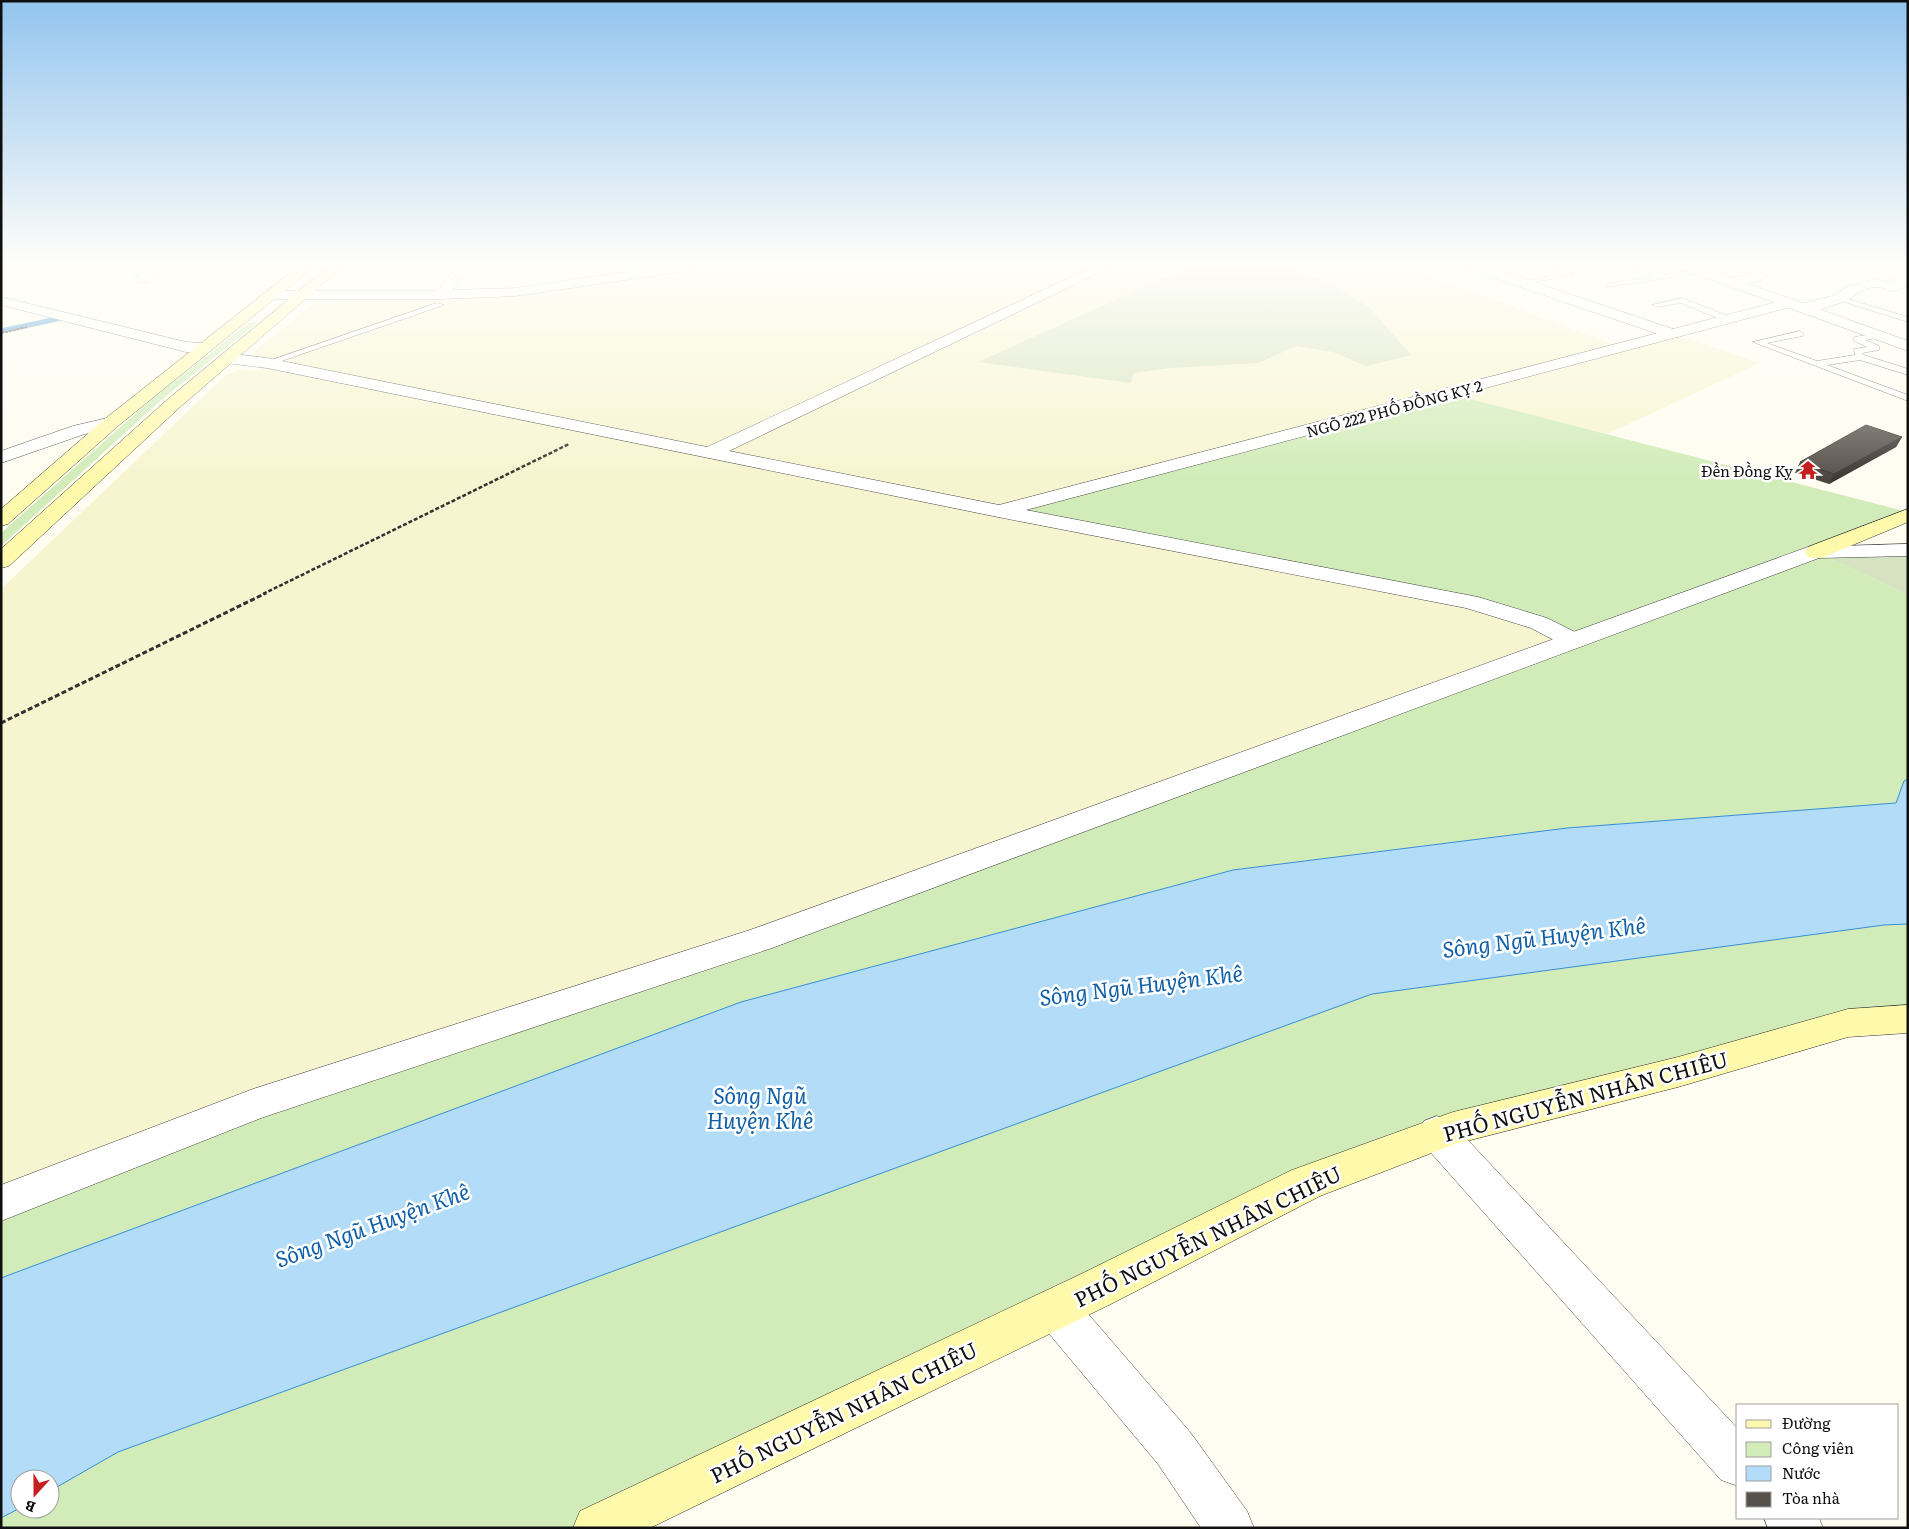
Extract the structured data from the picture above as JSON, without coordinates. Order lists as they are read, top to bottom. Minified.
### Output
{"streets":{"main road":["PHỐ NGUYỄN NHÂN CHIÊU"],"street":["NGÕ 222 PHỐ ĐỒNG KỴ 2"]},"water":["Sông Ngũ Huyện Khê"],"places":{"temple":["Đền Đồng Kỵ"]},"legend":["Đường","Công viên","Nước","Tòa nhà"],"north":"bottom"}
